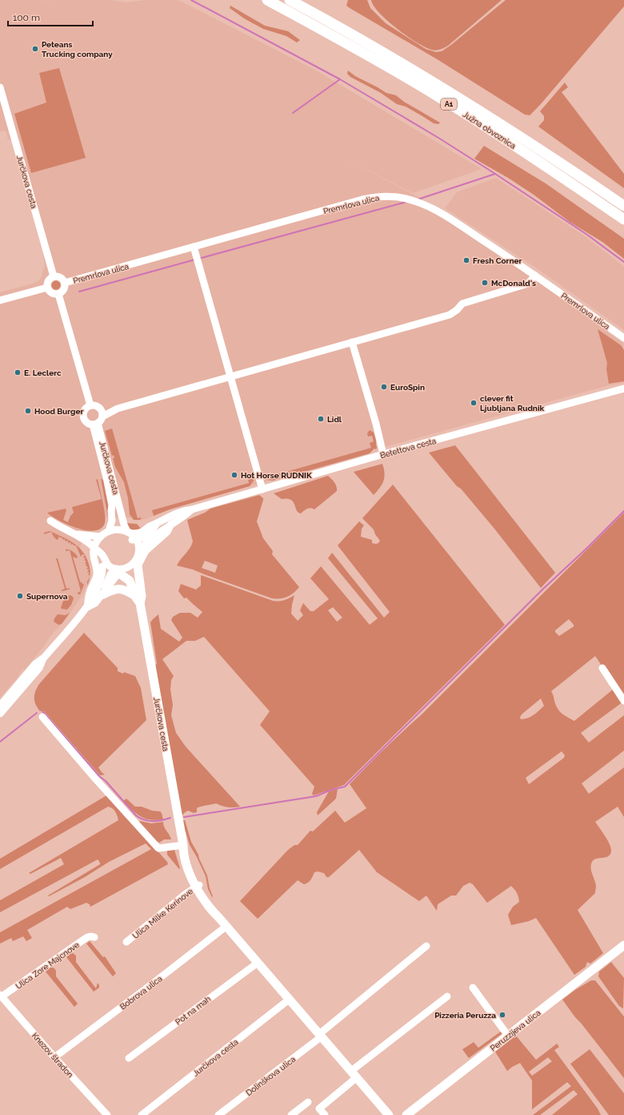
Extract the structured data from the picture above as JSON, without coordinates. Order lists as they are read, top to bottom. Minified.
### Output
{"streets":{"highway":["A1","Južna obvoznica"],"main road":["Jurčkova cesta","Peruzzijeva ulica"],"street":["Premrlova ulica","Betettova cesta","Ulica Milke Kerinove","Ulica Zore Majcnove","Bobrova ulica","Pot na mah","Knezov štradon","Dolinškova ulica"]},"crossings":[["Jurčkova cesta","Premrlova ulica"],["Jurčkova cesta","Betettova cesta"],["Jurčkova cesta","Ulica Milke Kerinove"],["Jurčkova cesta","Bobrova ulica"],["Jurčkova cesta","Pot na mah"],["Jurčkova cesta","Dolinškova ulica"],["Ulica Zore Majcnove","Knezov štradon"],["Bobrova ulica","Knezov štradon"]],"places":["Peteans Trucking company","Fresh Corner","McDonald's","E. Leclerc","EuroSpin","clever fit Ljubljana Rudnik","Hood Burger","Lidl","Hot Horse RUDNIK","Supernova","Pizzeria Peruzza"],"scale_bar":"100 m"}
